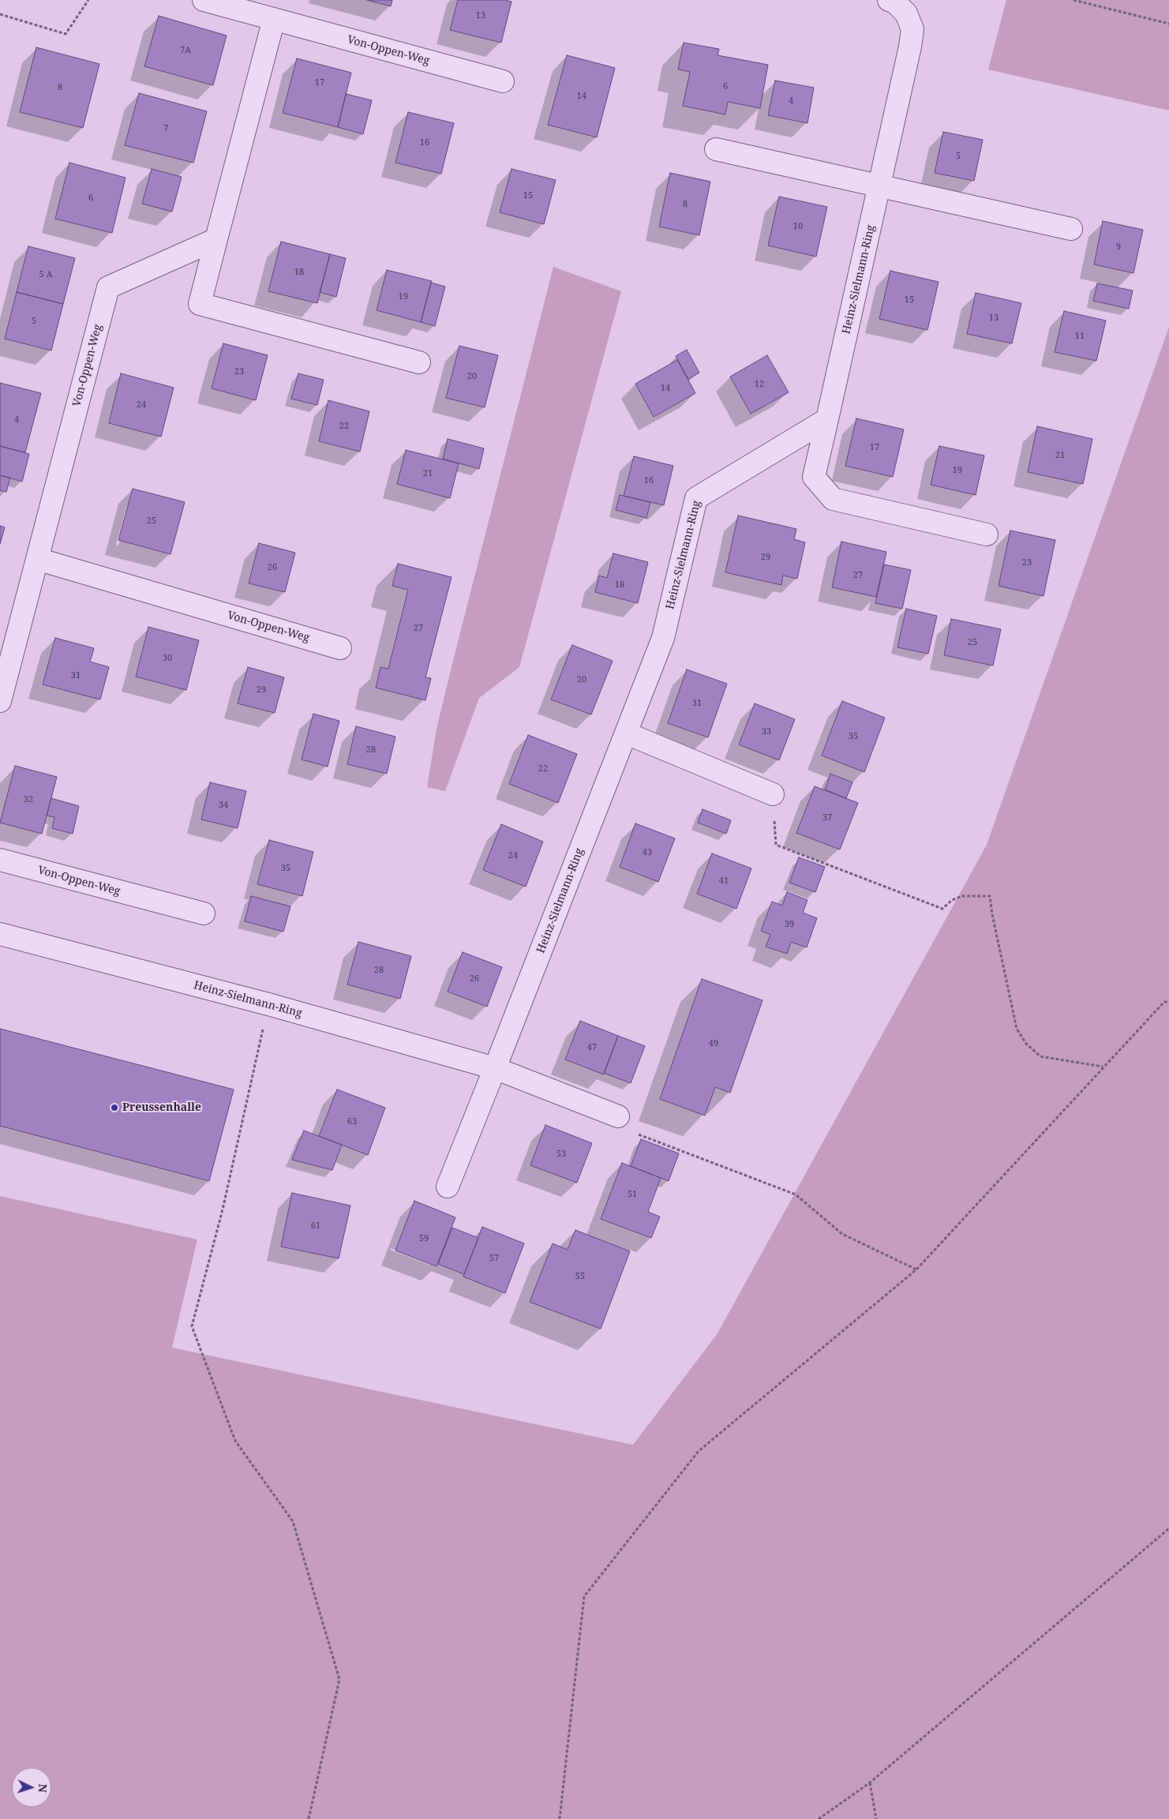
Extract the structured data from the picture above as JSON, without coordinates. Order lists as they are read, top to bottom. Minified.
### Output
{"streets":{"street":["Von-Oppen-Weg","Heinz-Sielmann-Ring"]},"places":["Preussenhalle"],"house_numbers":["13","7A","17","6","8","14","4","7","16","5","15","6","8","10","9","18","5 A","19","15","13","5","11","23","20","12","14","24","4","22","17","21","19","21","16","25","29","23","26","27","18","27","25","30","31","20","29","31","33","35","28","22","32","34","37","43","24","35","41","39","28","26","49","47","63","53","51","61","59","57","55"],"north":"right"}
